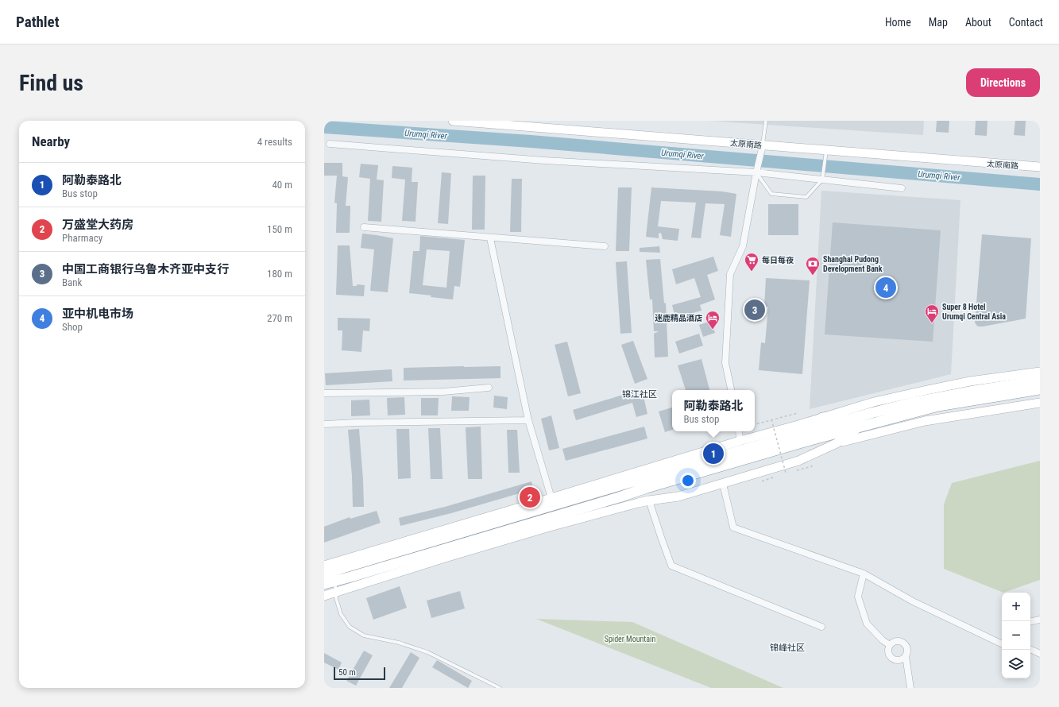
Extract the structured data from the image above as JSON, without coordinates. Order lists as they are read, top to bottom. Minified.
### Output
{"streets":{"main road":["太原南路"]},"districts":["锦江社区","锦峰社区"],"water":["Urumqi River"],"parks":["Spider Mountain"],"places":{"supermarket":["每日每夜"],"bank":["Shanghai Pudong Development Bank"],"hotel":["Super 8 Hotel Urumqi Central Asia","迷鹿精品酒店"]},"scale_bar":"50 m","page":{"header":"Pathlet","nav":["Home","Map","About","Contact"],"buttons":"Directions","title":"Find us","heading":["Nearby","4 results"],"list":[{"mark":"1","name":"阿勒泰路北","note":"Bus stop","value":"40 m"},{"mark":"2","name":"万盛堂大药房","note":"Pharmacy","value":"150 m"},{"mark":"3","name":"中国工商银行乌鲁木齐亚中支行","note":"Bank","value":"180 m"},{"mark":"4","name":"亚中机电市场","note":"Shop","value":"270 m"}],"pins":["4","3","1","2"],"popup":["阿勒泰路北","Bus stop"],"map_buttons":["+","−"],"scale":"50 m"}}
